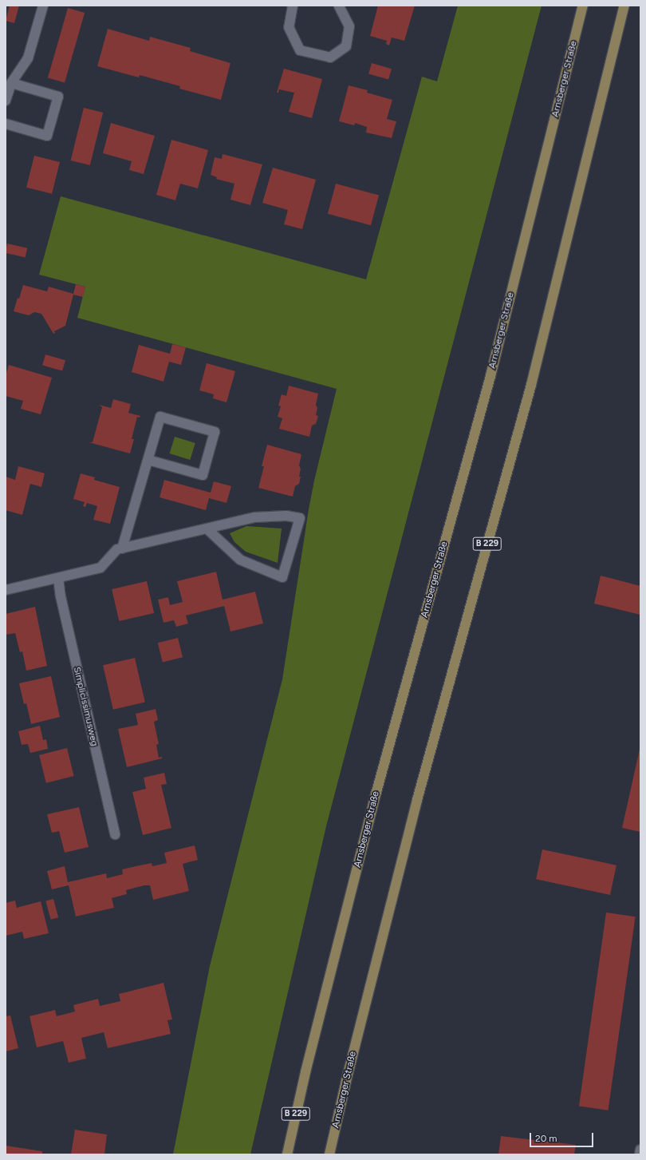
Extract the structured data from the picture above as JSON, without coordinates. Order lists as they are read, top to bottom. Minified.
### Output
{"streets":{"main road":["Arnsberger Straße","B 229"],"street":["Simplicissimusweg"]},"scale_bar":"20 m"}
